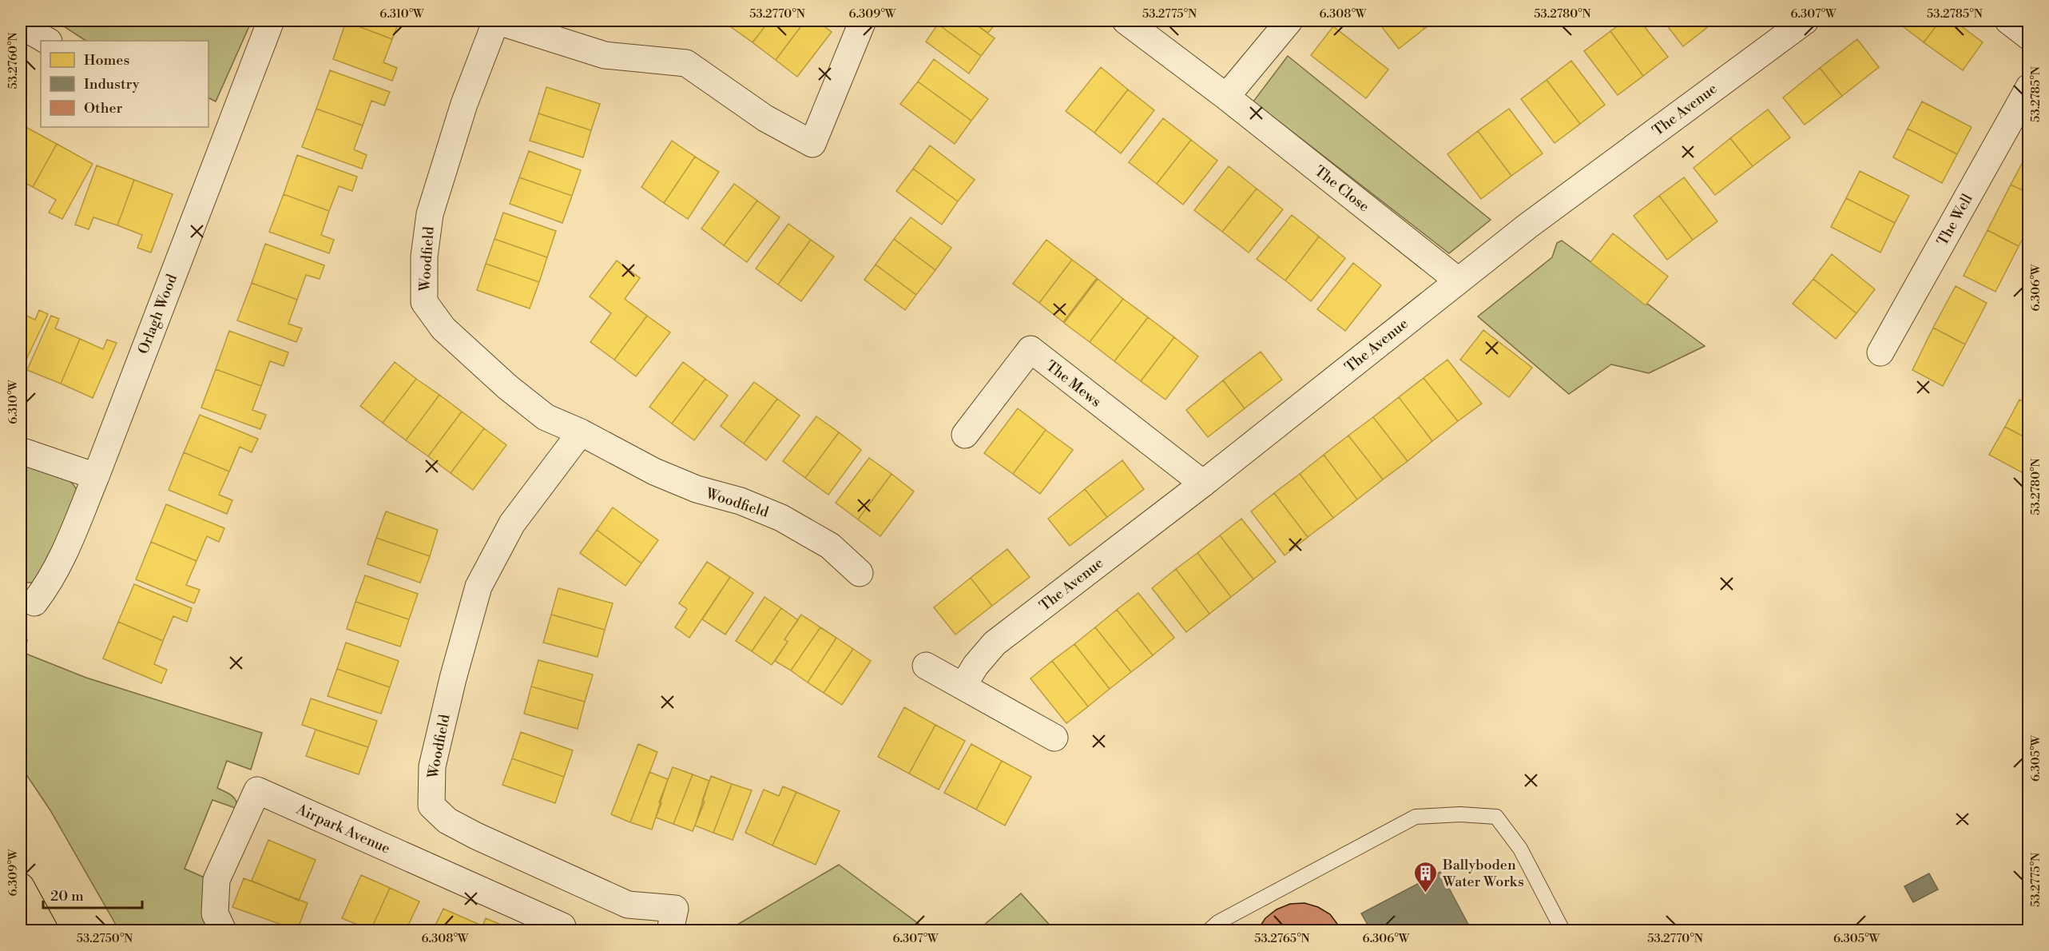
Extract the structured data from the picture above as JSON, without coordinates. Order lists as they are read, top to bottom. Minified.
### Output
{"streets":{"street":["The Avenue","The Close","The Well","Woodfield","Orlagh Wood","The Mews","Airpark Avenue"]},"crossings":[["The Avenue","The Close"],["The Avenue","The Mews"]],"places":{"building":["Ballyboden Water Works"]},"legend":["Homes","Industry","Other"],"scale_bar":"20 m","coordinates":["6.310°W","53.2770°N","6.309°W","53.2775°N","6.308°W","53.2780°N","6.307°W","53.2785°N","53.2760°N","6.306°W","6.305°W","53.2750°N","53.2765°N"]}
